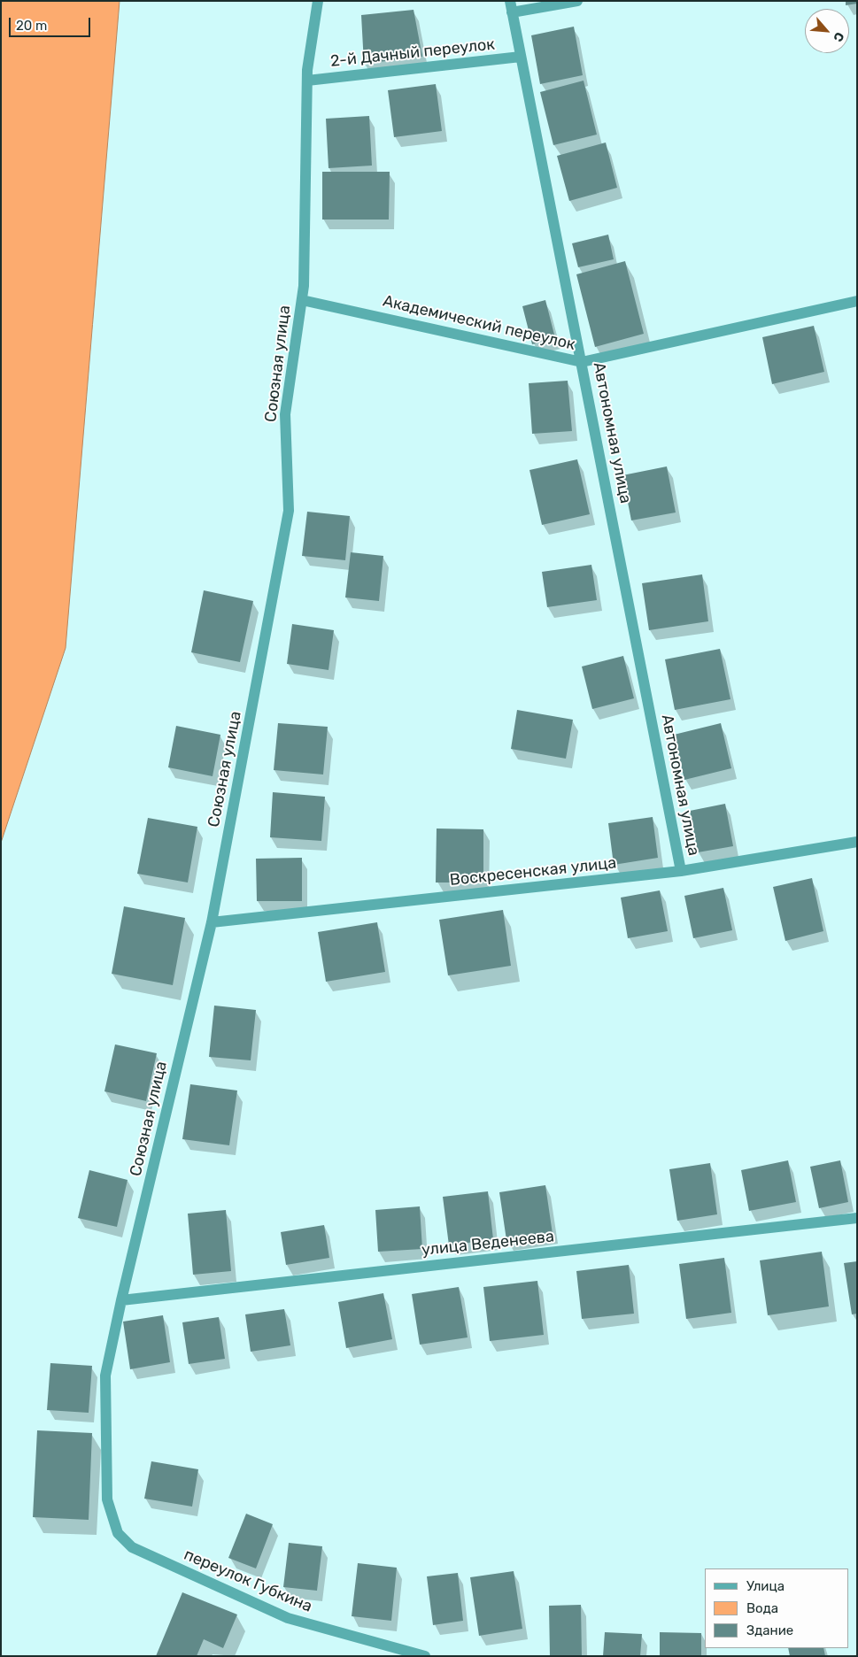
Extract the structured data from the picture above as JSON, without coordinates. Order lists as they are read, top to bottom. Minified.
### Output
{"streets":{"street":["2-й Дачный переулок","Академический переулок","Союзная улица","Автономная улица","Воскресенская улица","улица Веденеева","переулок Губкина"]},"crossings":[["2-й Дачный переулок","Союзная улица"],["2-й Дачный переулок","Автономная улица"],["Академический переулок","Союзная улица"],["Академический переулок","Автономная улица"],["Союзная улица","Воскресенская улица"],["Союзная улица","улица Веденеева"],["Союзная улица","переулок Губкина"],["Автономная улица","Воскресенская улица"]],"legend":["Улица","Вода","Здание"],"scale_bar":"20 m","north":"bottom right"}
